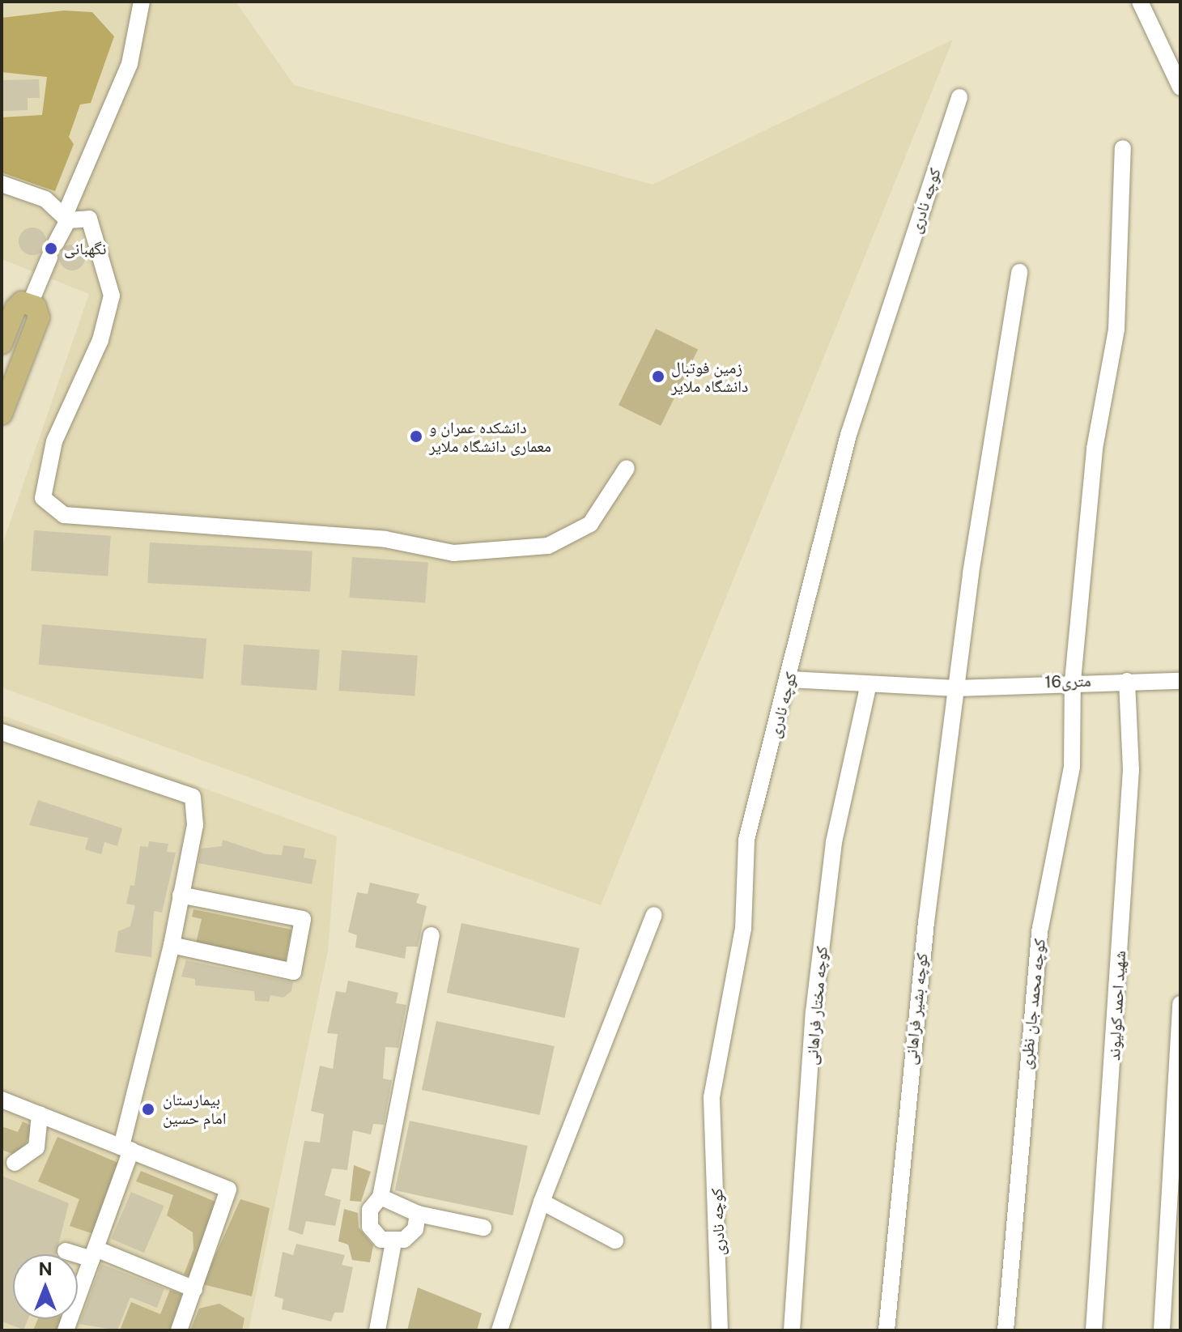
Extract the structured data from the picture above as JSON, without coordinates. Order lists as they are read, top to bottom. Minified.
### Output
{"streets":{"street":["کوچه نادری","16متری","کوچه محمد جان نظری","کوچه مختار فراهانی","شهید احمد کولیوند","کوچه بشیر فراهانی"]},"crossings":[["کوچه نادری","16متری"],["16متری","کوچه محمد جان نظری"],["16متری","کوچه مختار فراهانی"],["16متری","شهید احمد کولیوند"],["16متری","کوچه بشیر فراهانی"]],"places":["نگهبانی","زمین فوتبال دانشگاه ملایر","دانشکده عمران و معماری دانشگاه ملایر","بیمارستان امام حسین"],"north":"top"}
